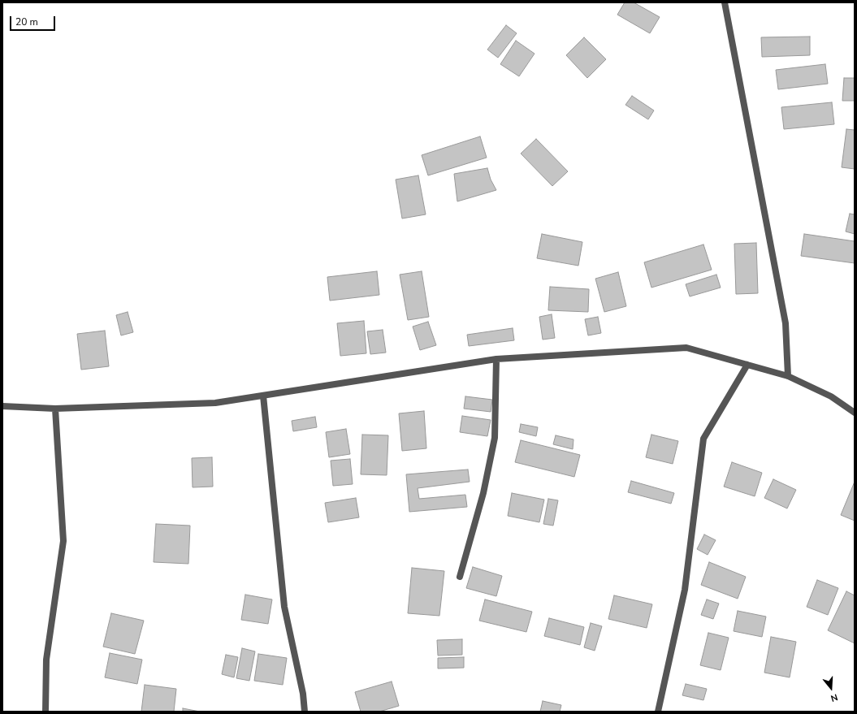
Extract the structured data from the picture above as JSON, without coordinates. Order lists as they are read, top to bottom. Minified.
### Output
{"scale_bar":"20 m","north":"bottom"}
